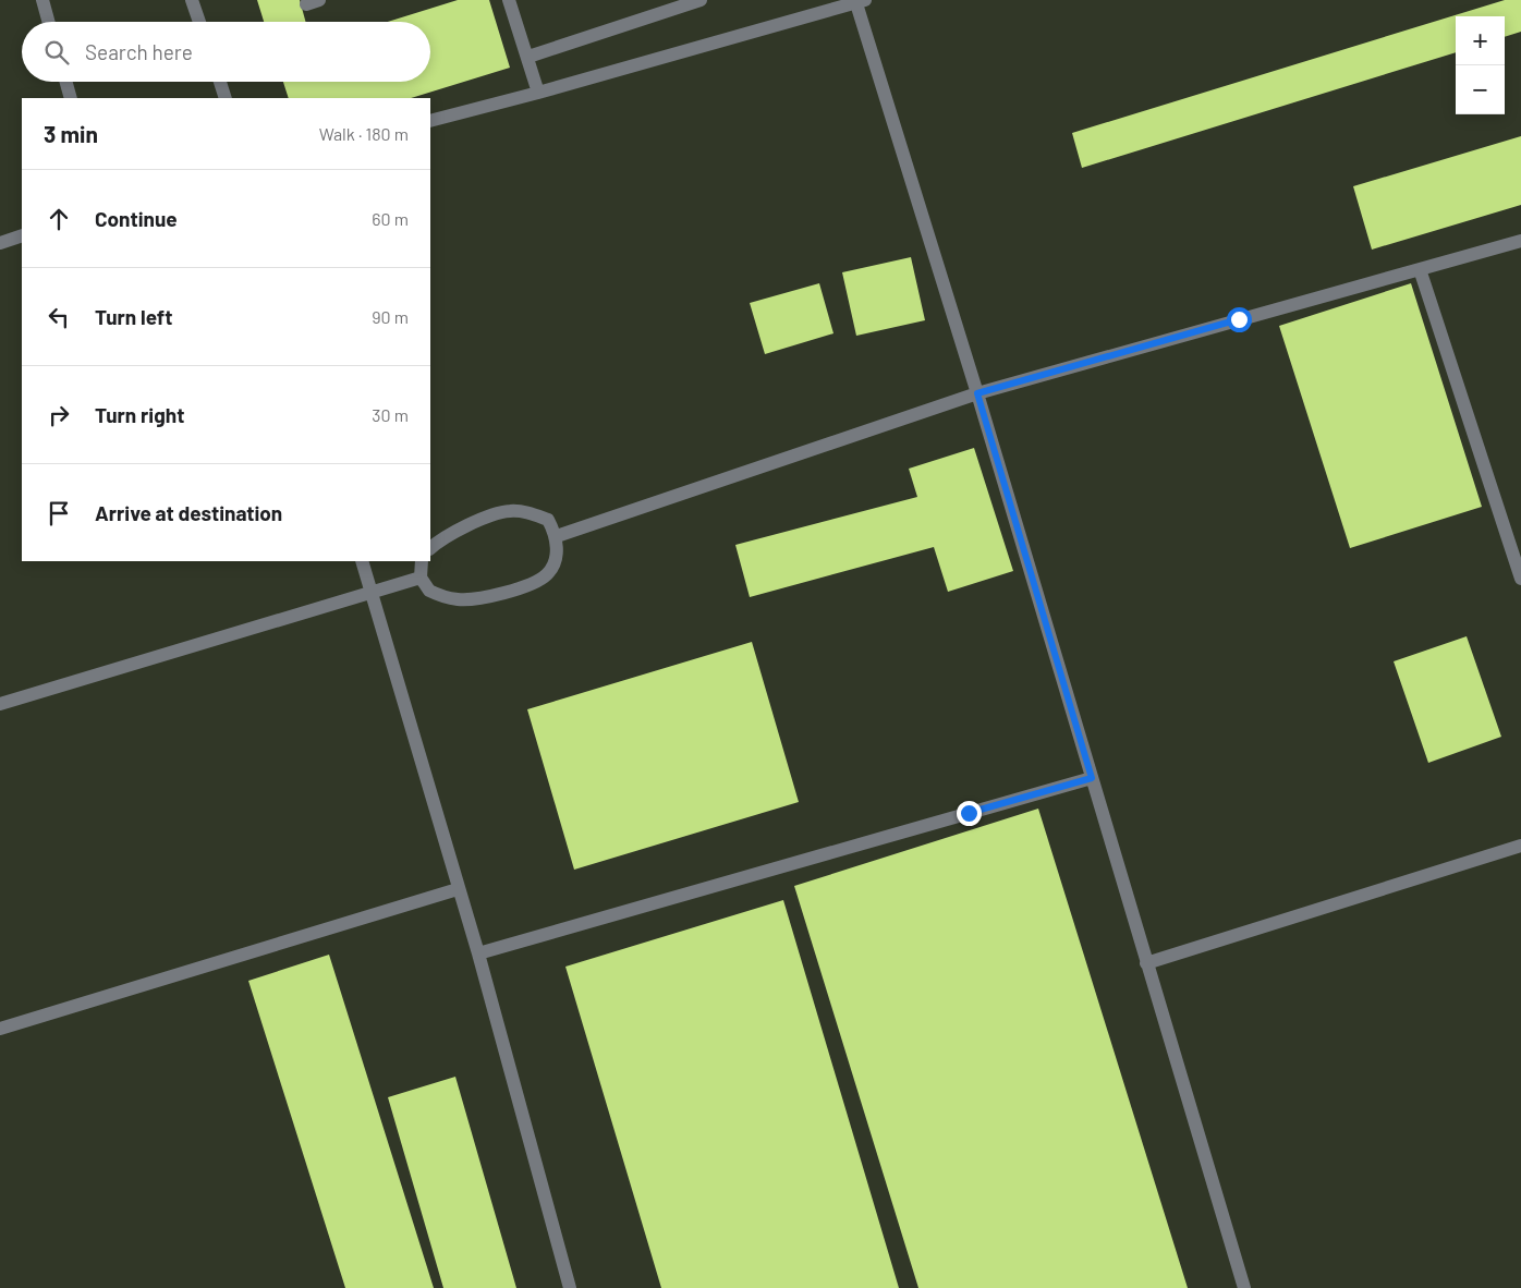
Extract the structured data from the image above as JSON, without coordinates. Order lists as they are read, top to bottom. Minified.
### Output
{"page":{"map_buttons":["+","−"],"search":"Search here","heading":["3 min","Walk · 180 m"],"list":[["Continue","60 m"],["Turn left","90 m"],["Turn right","30 m"],"Arrive at destination"]}}
